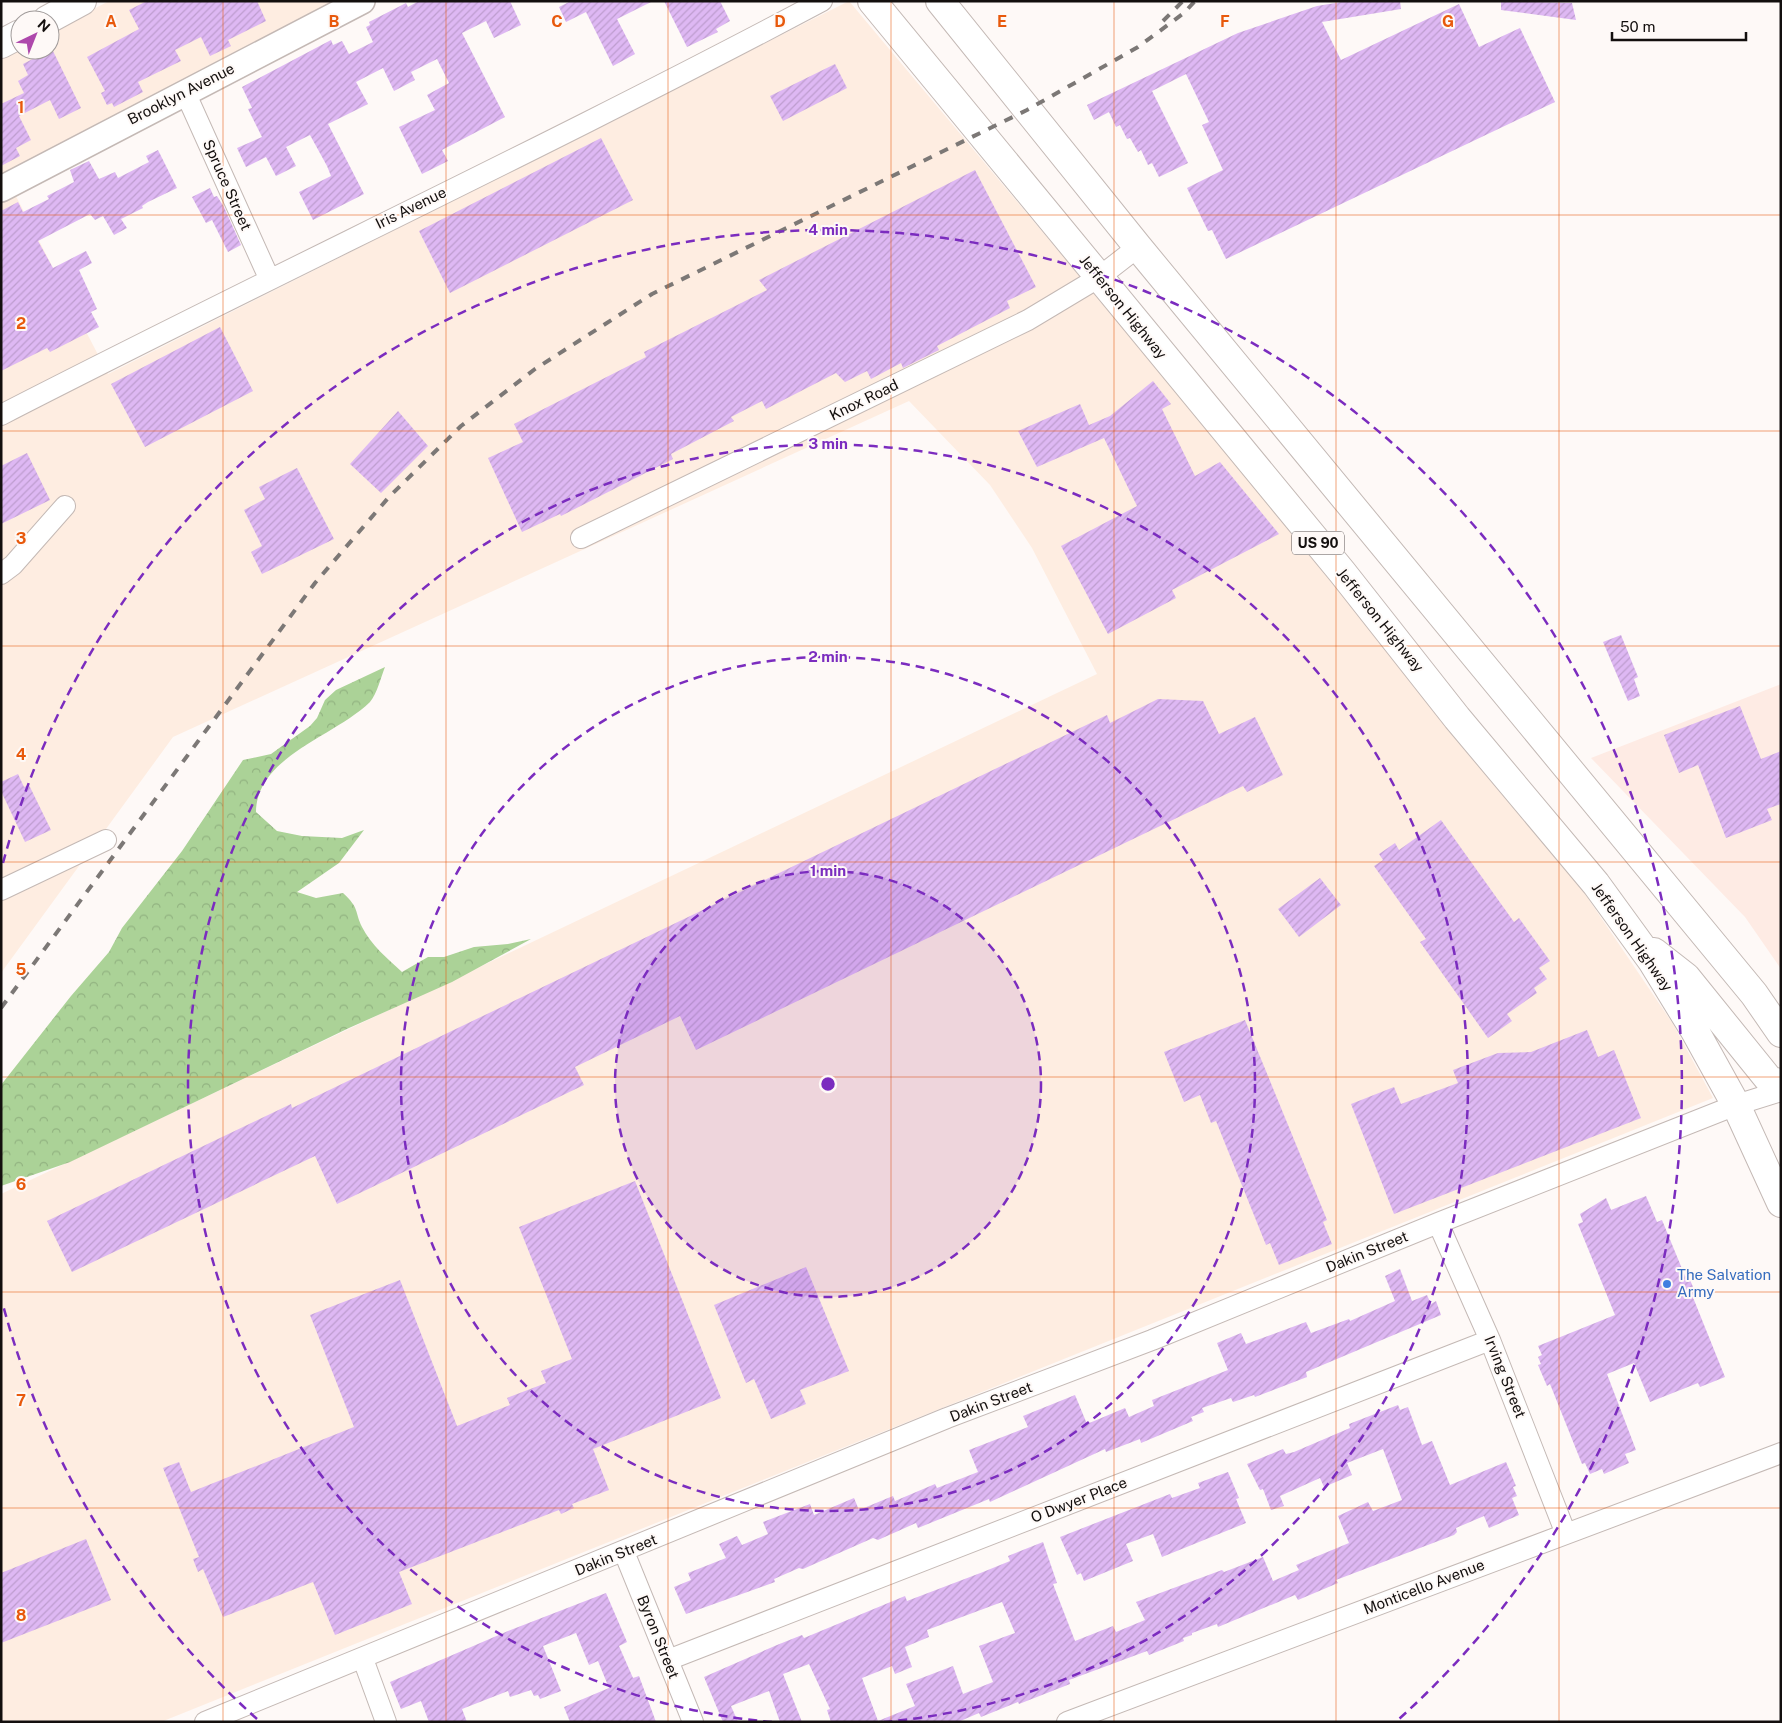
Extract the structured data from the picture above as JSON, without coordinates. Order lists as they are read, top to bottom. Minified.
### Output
{"streets":{"main road":["Jefferson Highway","US 90"],"street":["Brooklyn Avenue","Spruce Street","Iris Avenue","Knox Road","Dakin Street","Irving Street","O Dwyer Place","Monticello Avenue","Byron Street"]},"crossings":[["Brooklyn Avenue","Spruce Street"],["Spruce Street","Iris Avenue"],["Jefferson Highway","Knox Road"],["Jefferson Highway","Dakin Street"],["Knox Road","US 90"],["Dakin Street","Irving Street"],["Dakin Street","Byron Street"],["Irving Street","O Dwyer Place"],["Irving Street","Monticello Avenue"],["O Dwyer Place","Byron Street"]],"places":["The Salvation Army"],"scale_bar":"50 m","north":"top right","grid":{"columns":["A","B","C","D","E","F","G"],"rows":["1","2","3","4","5","6","7","8"]},"rings":["4 min","3 min","2 min","1 min"]}
